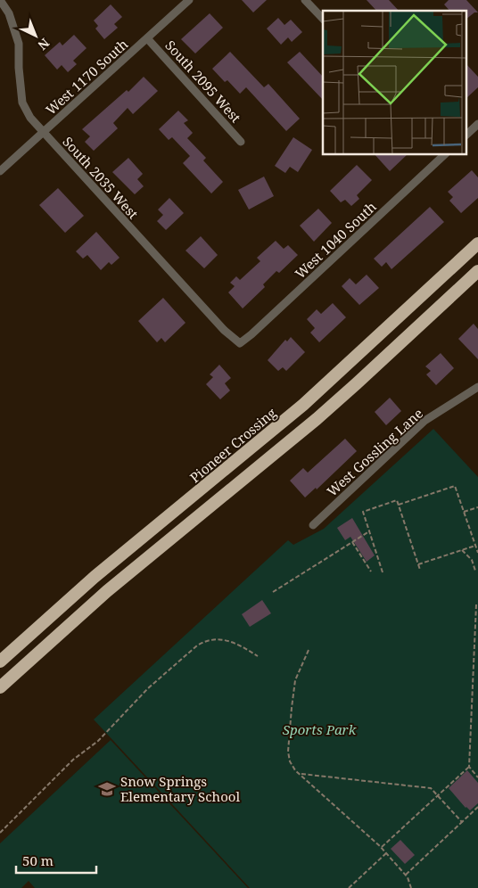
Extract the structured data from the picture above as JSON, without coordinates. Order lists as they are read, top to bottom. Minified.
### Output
{"streets":{"highway":["Pioneer Crossing"],"street":["West 1170 South","South 2095 West","South 2035 West","West 1040 South","West Gossling Lane"]},"crossings":[["West 1170 South","South 2095 West"],["West 1170 South","South 2035 West"],["South 2035 West","West 1040 South"]],"parks":["Sports Park"],"places":{"school or university":["Snow Springs Elementary School"]},"scale_bar":"50 m","north":"bottom right"}
